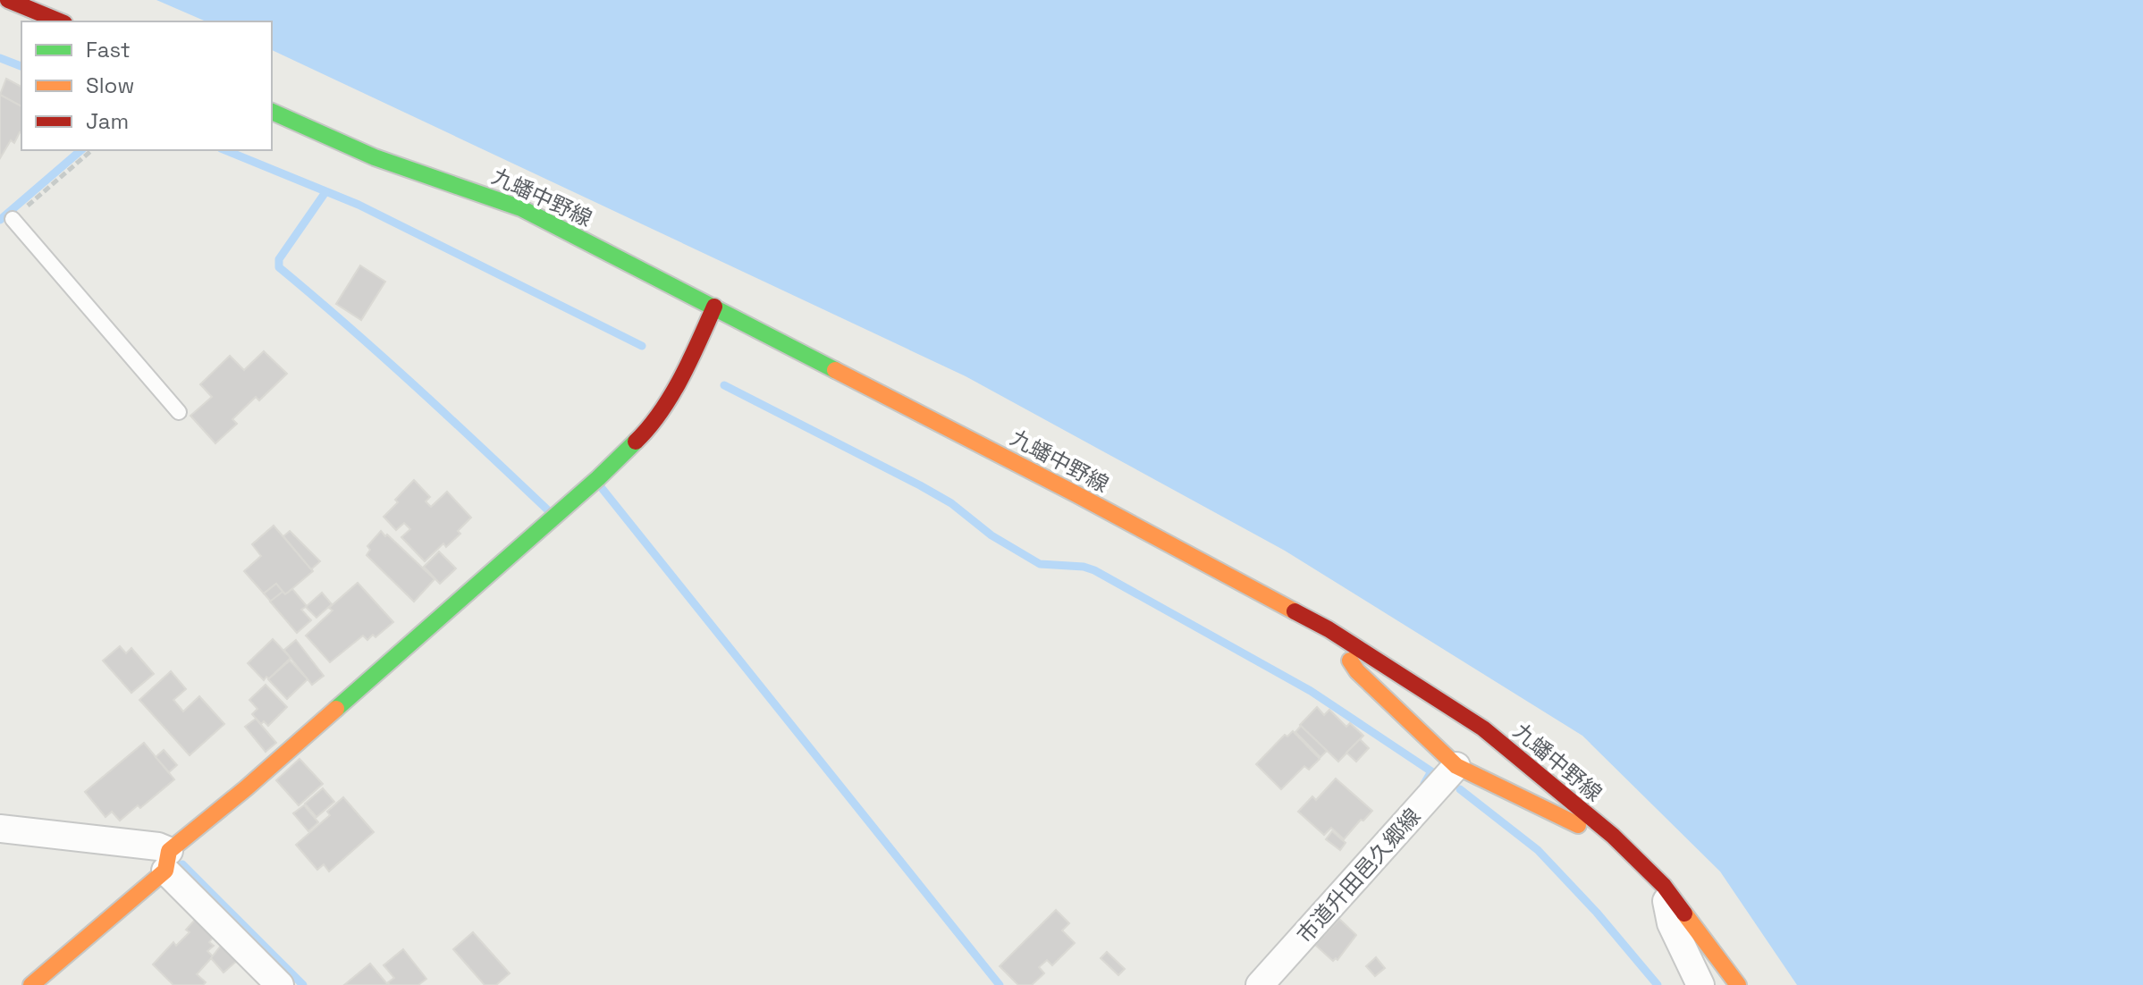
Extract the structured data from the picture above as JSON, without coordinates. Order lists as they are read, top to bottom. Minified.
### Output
{"streets":{"main road":["九蟠中野線"],"street":["市道升田邑久郷線"]},"legend":["Fast","Slow","Jam"]}
